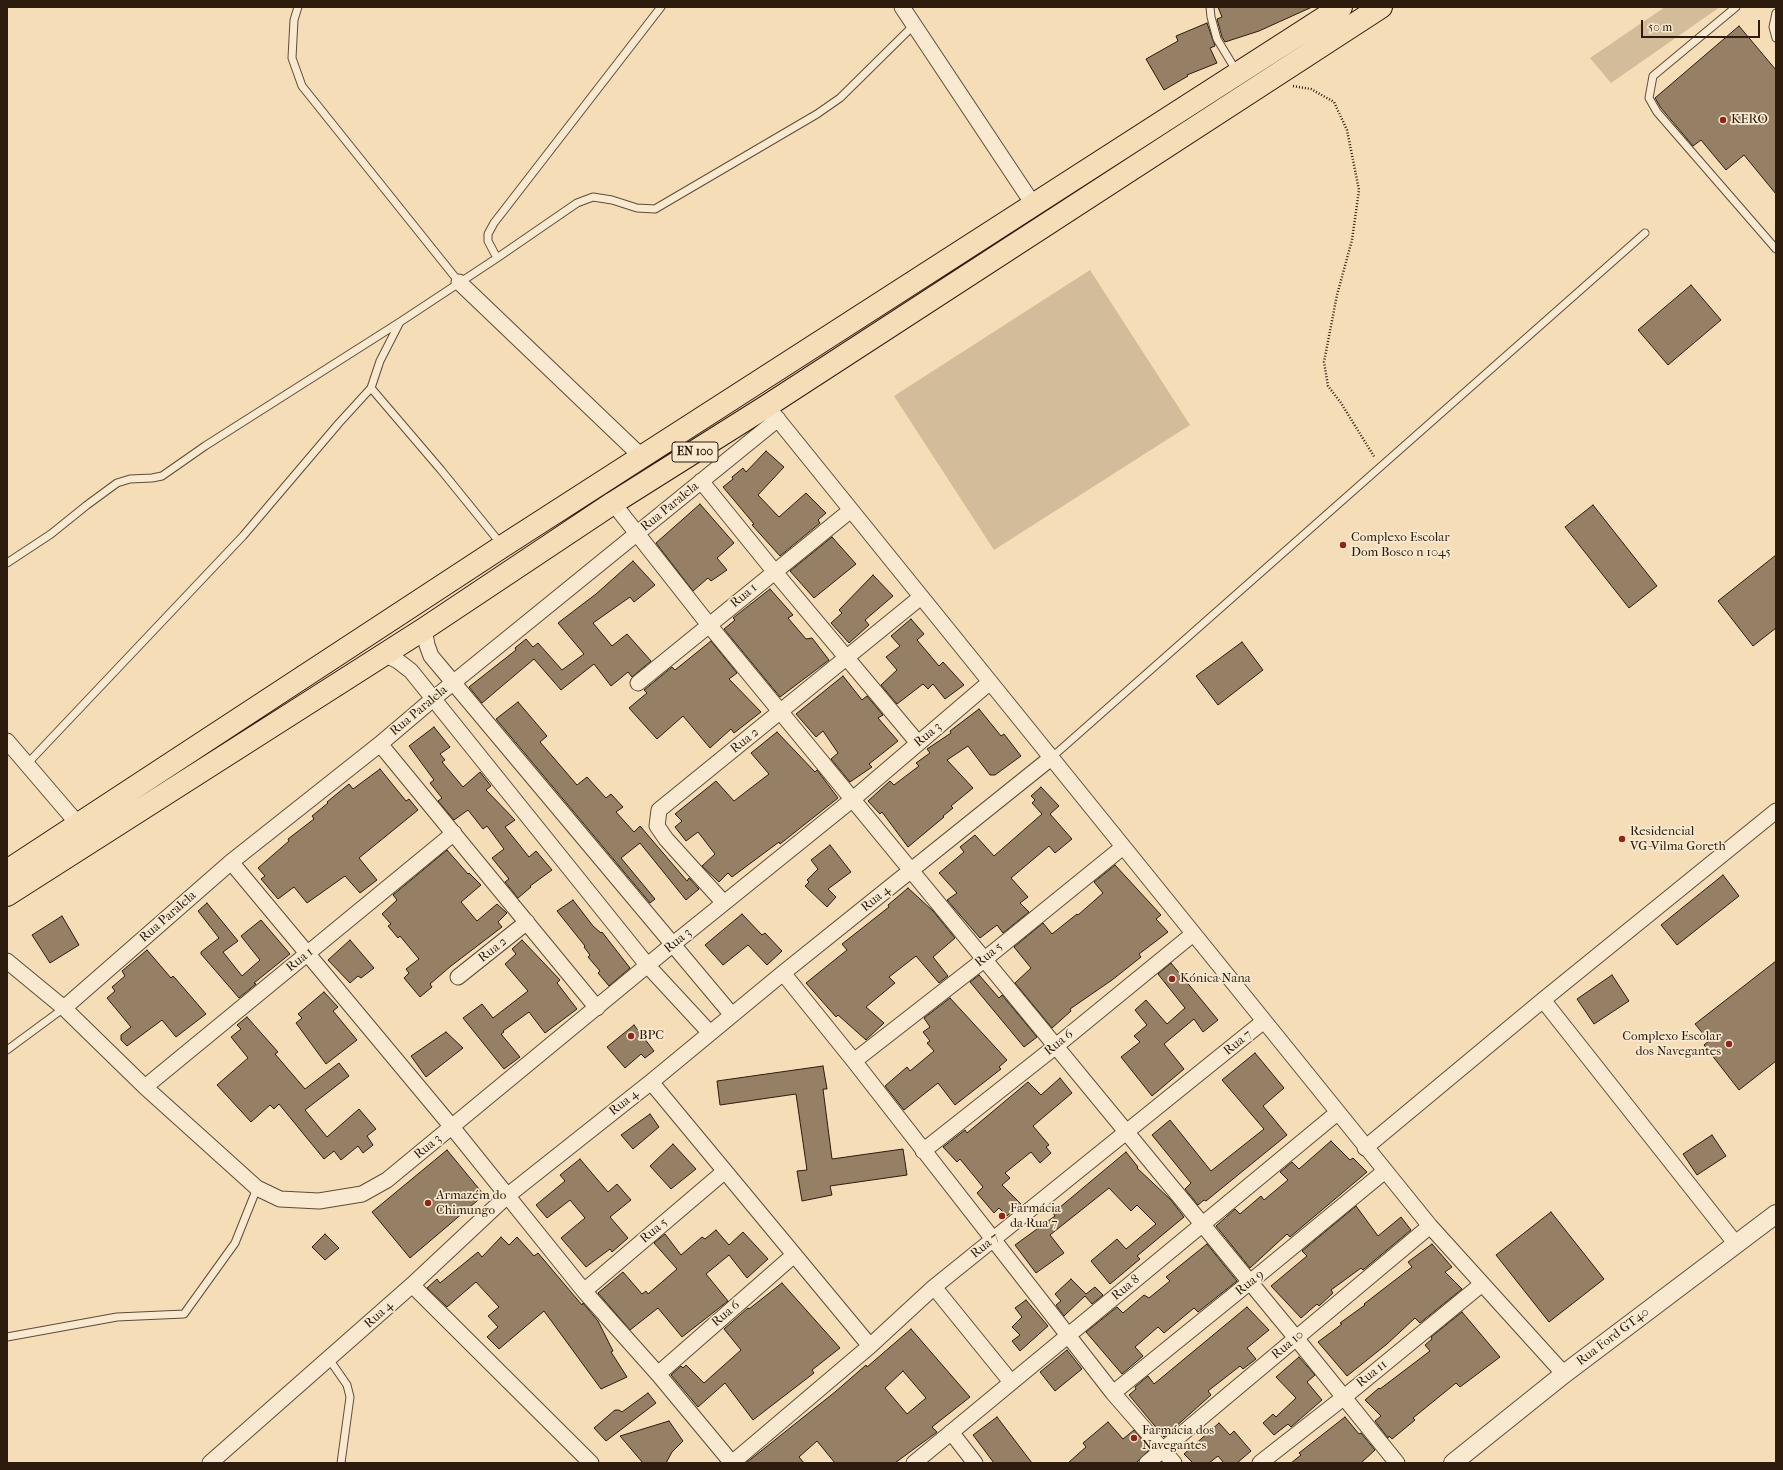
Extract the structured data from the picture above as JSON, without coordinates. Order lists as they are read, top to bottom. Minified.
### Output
{"streets":{"main road":["EN 100"],"street":["Rua Paralela","Rua 1","Rua 3","Rua 2","Rua 4","Rua 5","Rua 6","Rua 7","Rua 9","Rua 8","Rua Ford GT40","Rua 10","Rua 11"]},"crossings":[["EN 100","Rua Paralela"],["Rua 3","Rua 2"]],"places":["KERO","Complexo Escolar Dom Bosco n 1045","Residencial VG-Vilma Goreth","Kónica Nana","BPC","Complexo Escolar dos Navegantes","Armazém do Chimungo","Farmácia da Rua 7","Farmácia dos Navegantes"],"scale_bar":"50 m"}
